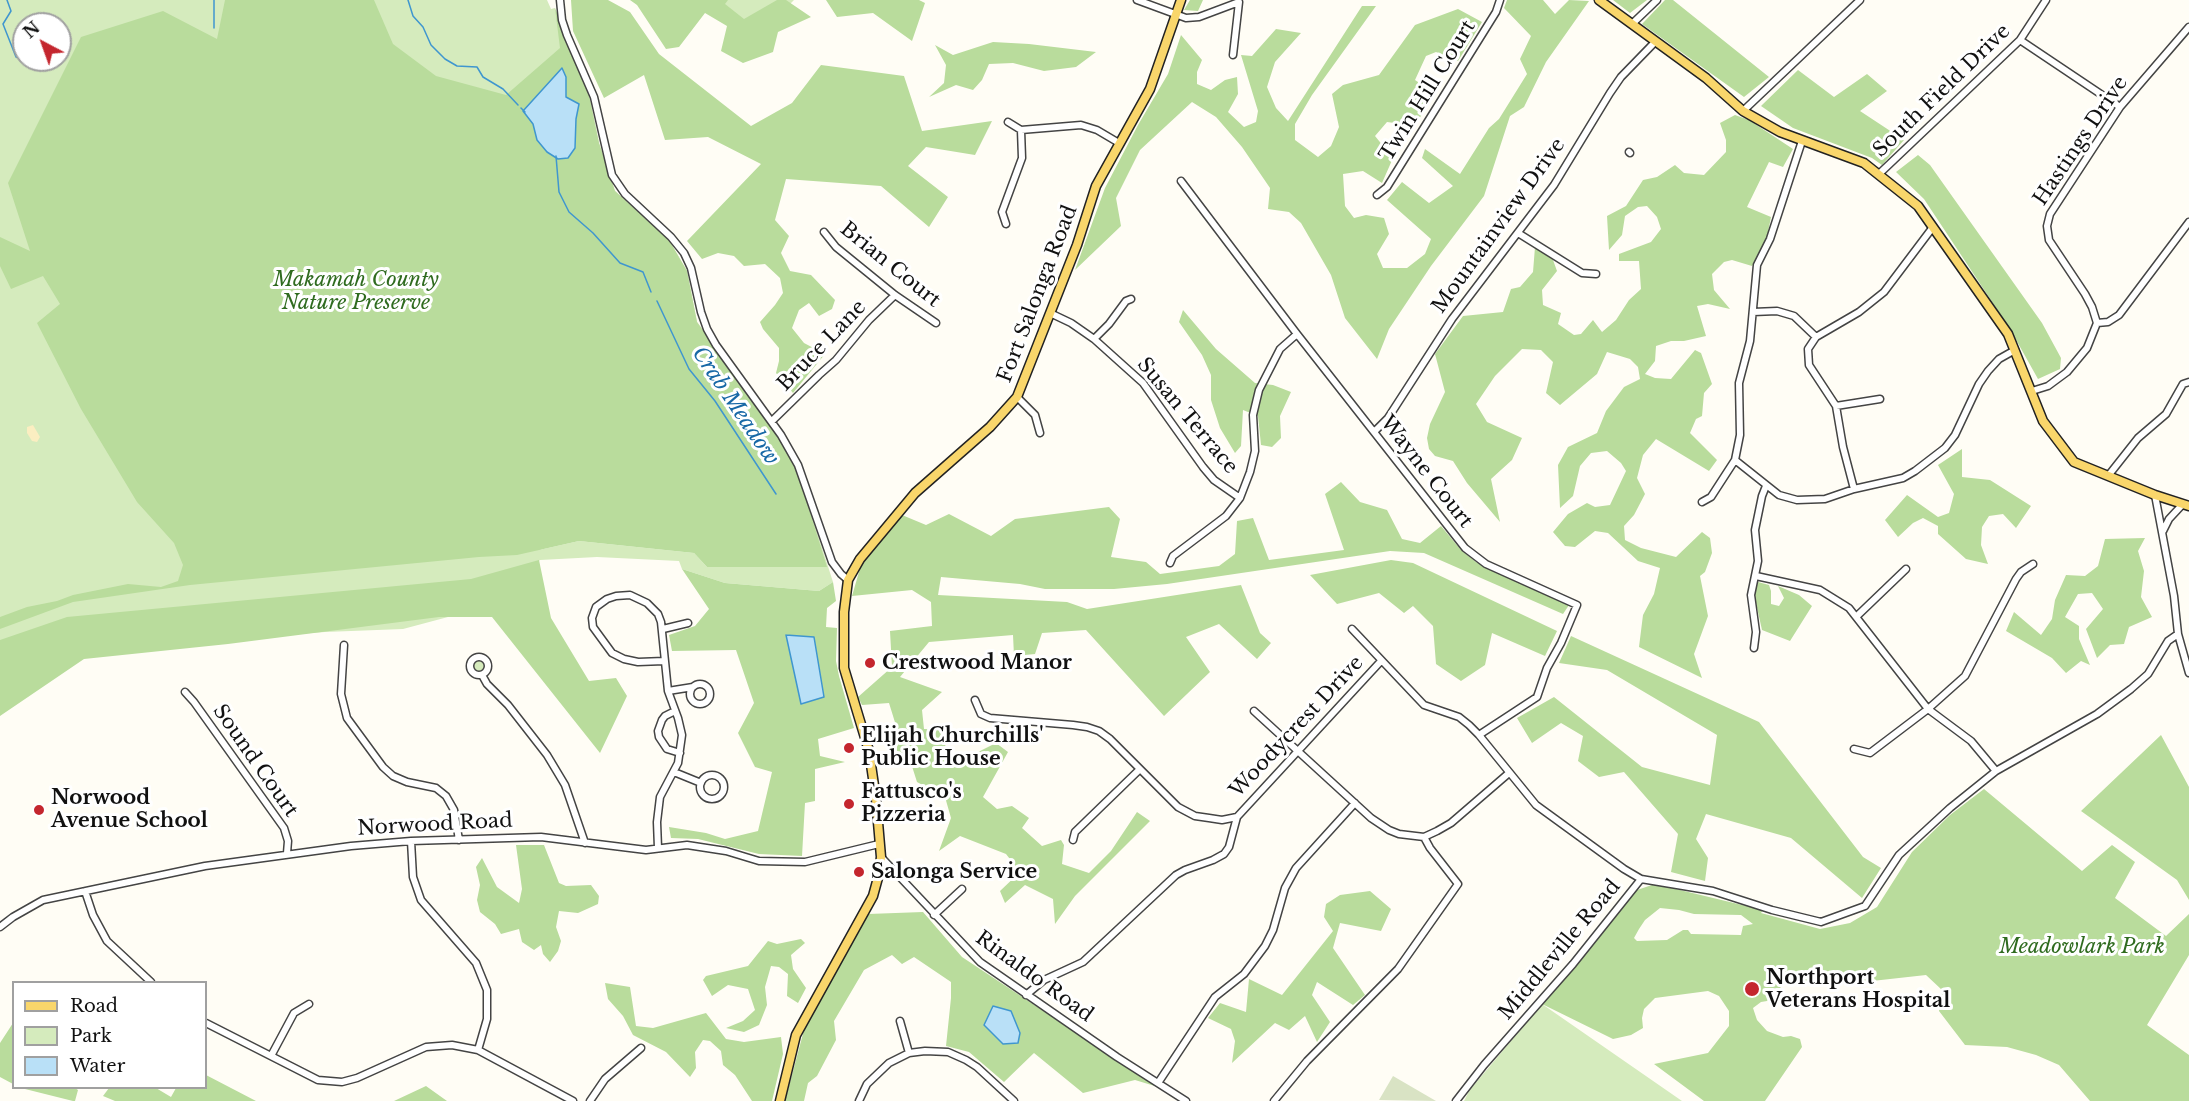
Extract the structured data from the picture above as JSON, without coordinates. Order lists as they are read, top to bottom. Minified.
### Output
{"streets":{"main road":["Fort Salonga Road"],"street":["Twin Hill Court","South Field Drive","Hastings Drive","Mountainview Drive","Brian Court","Bruce Lane","Susan Terrace","Wayne Court","Woodycrest Drive","Sound Court","Norwood Road","Middleville Road","Rinaldo Road"]},"crossings":[["Mountainview Drive","Wayne Court"],["Brian Court","Bruce Lane"],["Fort Salonga Road","Susan Terrace"],["Fort Salonga Road","Norwood Road"],["Fort Salonga Road","Rinaldo Road"],["Woodycrest Drive","Rinaldo Road"],["Sound Court","Norwood Road"]],"water":["Crab Meadow"],"parks":["Makamah County Nature Preserve","Meadowlark Park"],"places":["Crestwood Manor","Elijah Churchills' Public House","Fattusco's Pizzeria","Norwood Avenue School","Salonga Service","Northport Veterans Hospital"],"legend":["Road","Park","Water"],"north":"top left"}
